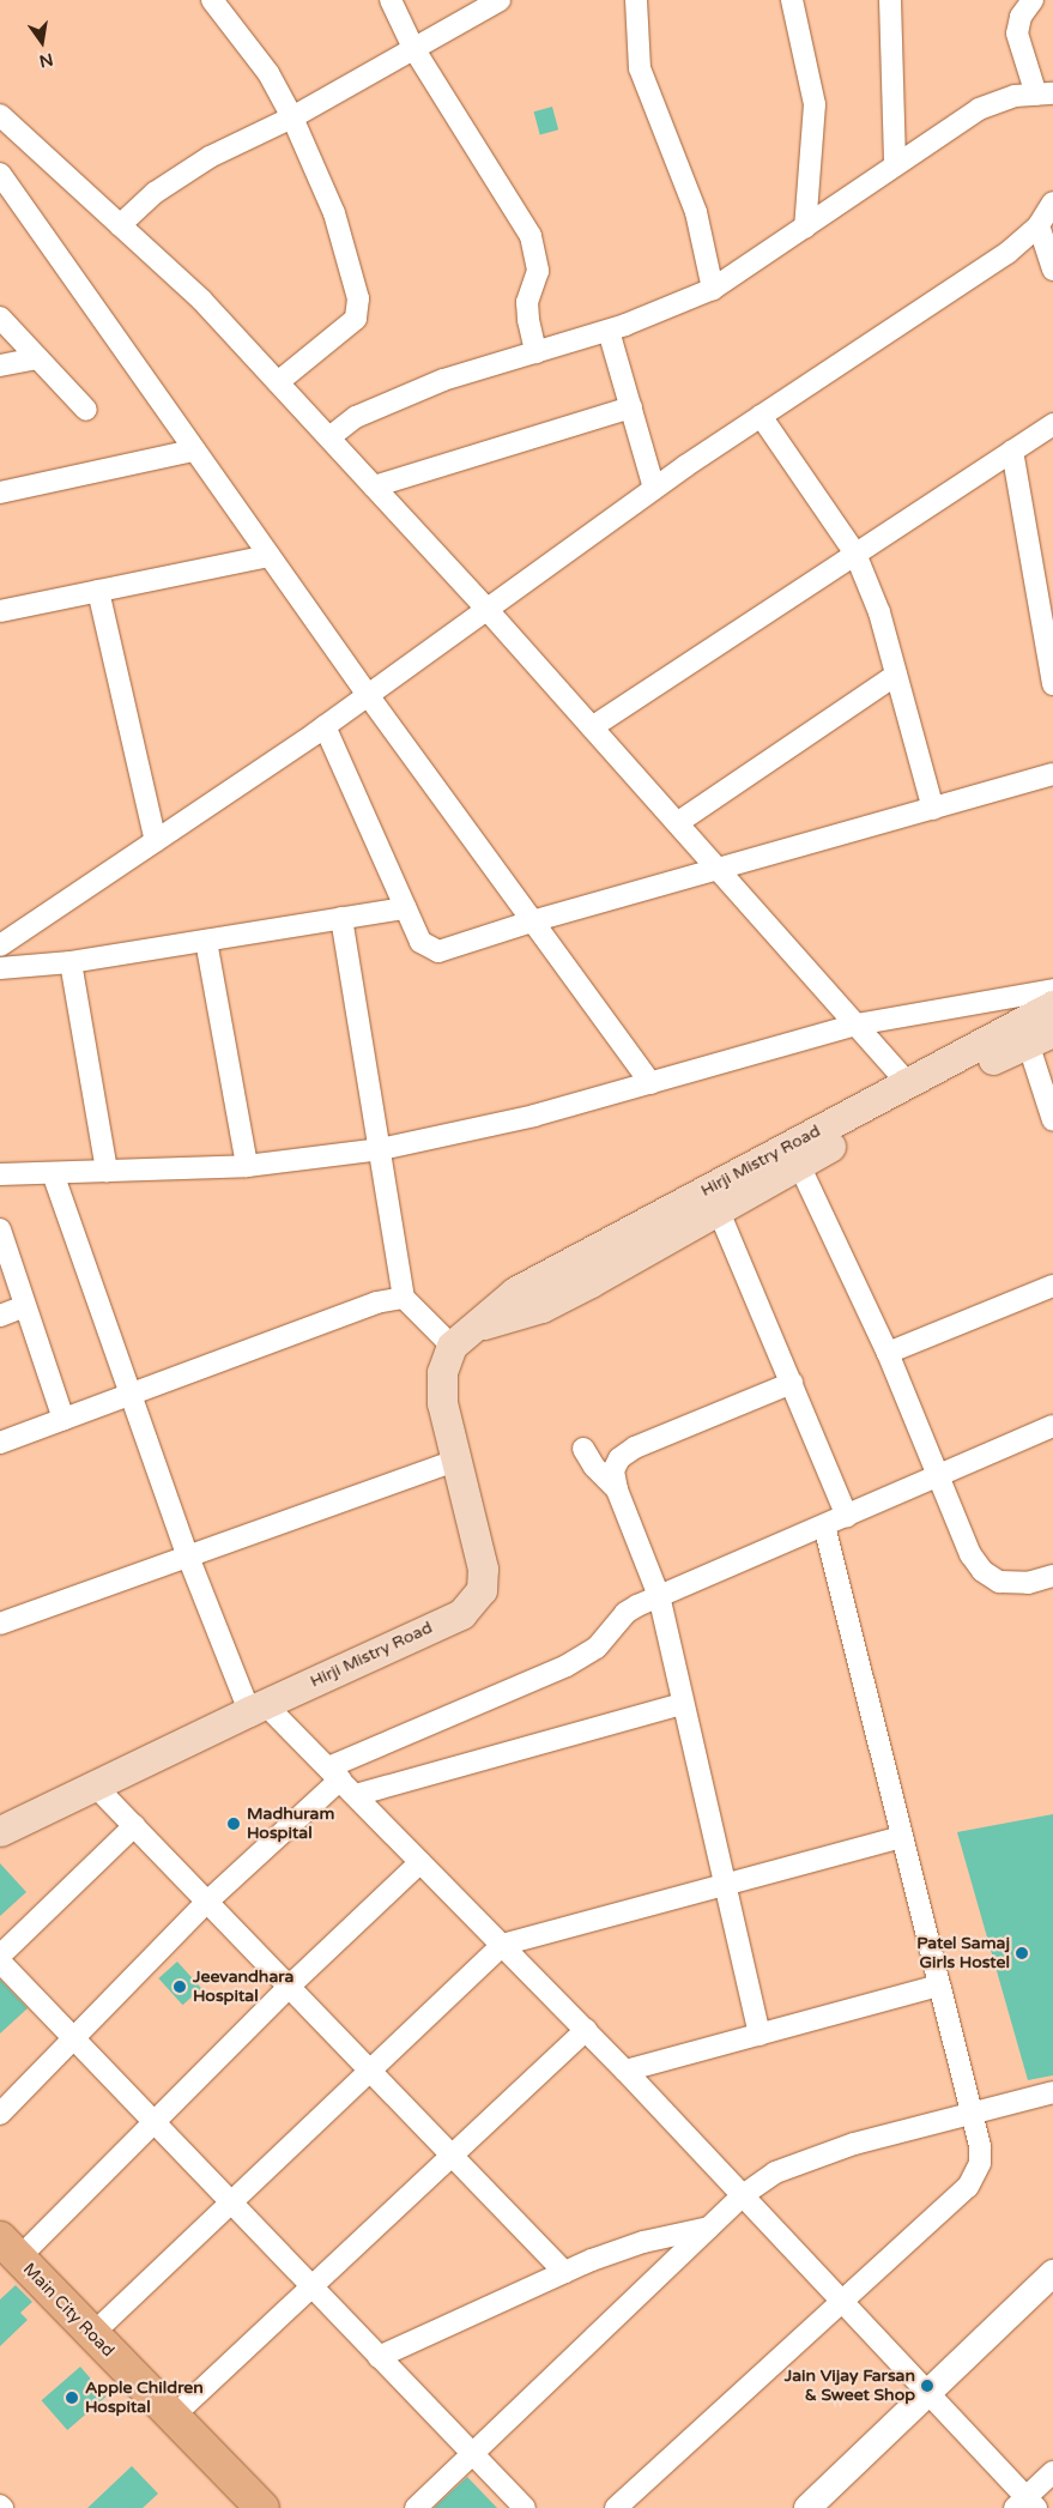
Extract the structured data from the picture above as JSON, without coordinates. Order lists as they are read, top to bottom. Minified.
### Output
{"streets":{"main road":["Hirji Mistry Road","Main City Road"]},"places":["Madhuram Hospital","Patel Samaj Girls Hostel","Jeevandhara Hospital","Jain Vijay Farsan & Sweet Shop","Apple Children Hospital"],"north":"bottom"}
